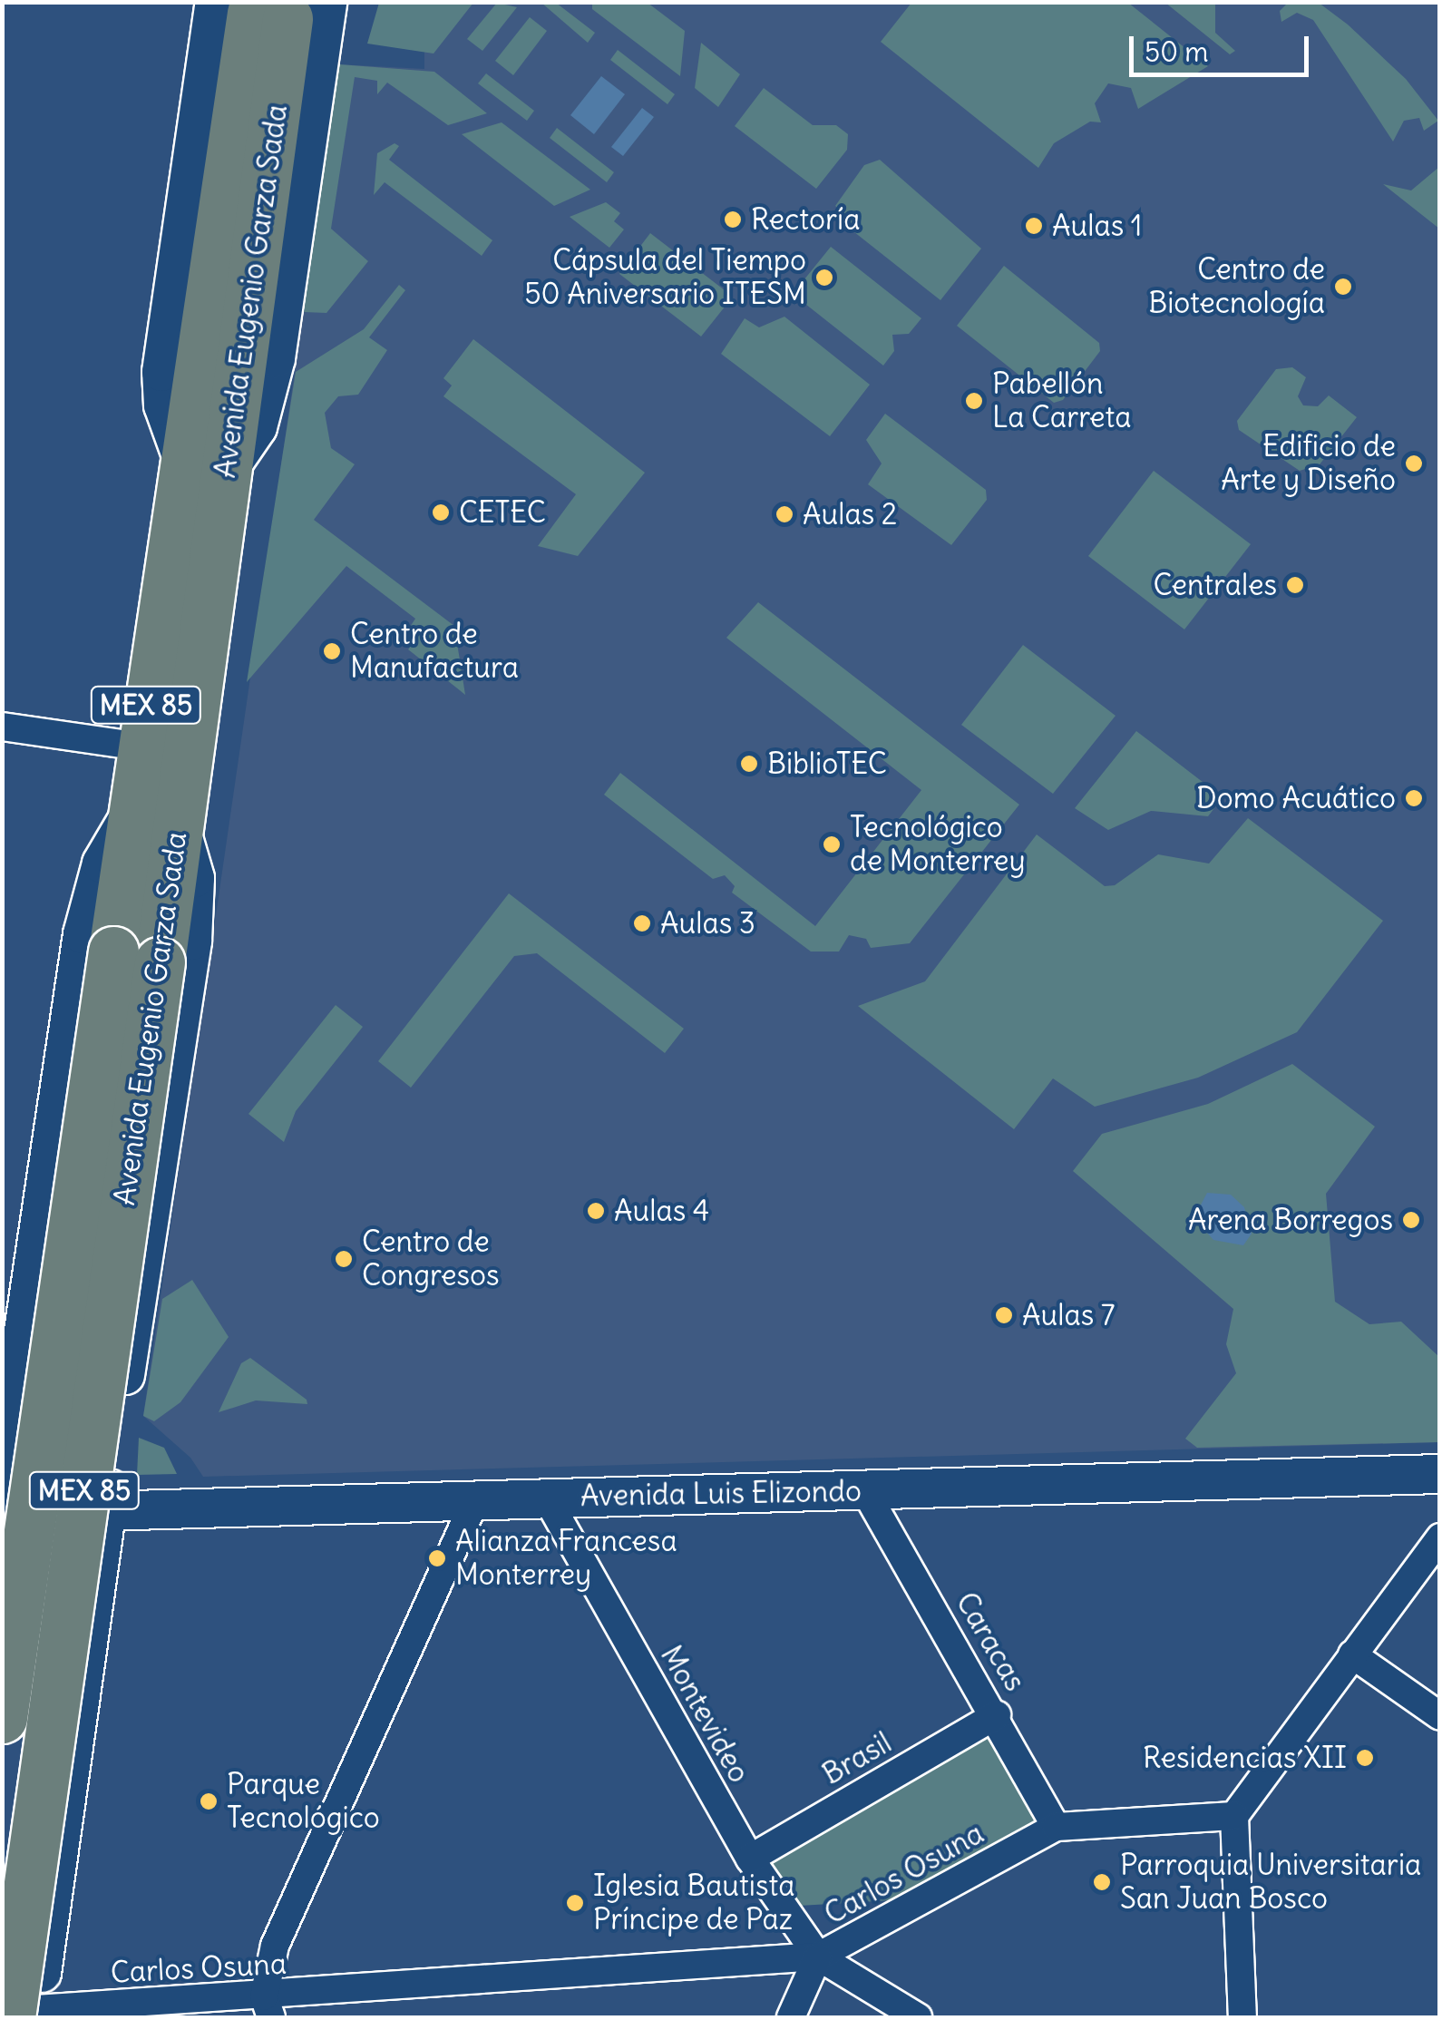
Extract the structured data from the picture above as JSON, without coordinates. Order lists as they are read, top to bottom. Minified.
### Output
{"streets":{"highway":["Avenida Eugenio Garza Sada","MEX 85"],"street":["Avenida Luis Elizondo","Caracas","Montevideo","Brasil","Carlos Osuna"]},"crossings":[["Avenida Eugenio Garza Sada","Carlos Osuna"],["Avenida Luis Elizondo","Caracas"],["Avenida Luis Elizondo","Montevideo"],["Caracas","Brasil"],["Caracas","Carlos Osuna"],["Montevideo","Brasil"],["Montevideo","Carlos Osuna"]],"places":["Rectoría","Aulas 1","Cápsula del Tiempo 50 Aniversario ITESM","Centro de Biotecnología","Pabellón La Carreta","Edificio de Arte y Diseño","CETEC","Aulas 2","Centrales","Centro de Manufactura","BiblioTEC","Domo Acuático","Tecnológico de Monterrey","Aulas 3","Aulas 4","Arena Borregos","Centro de Congresos","Aulas 7","Alianza Francesa Monterrey","Residencias XII","Parque Tecnológico","Parroquia Universitaria San Juan Bosco","Iglesia Bautista Príncipe de Paz"],"scale_bar":"50 m"}
